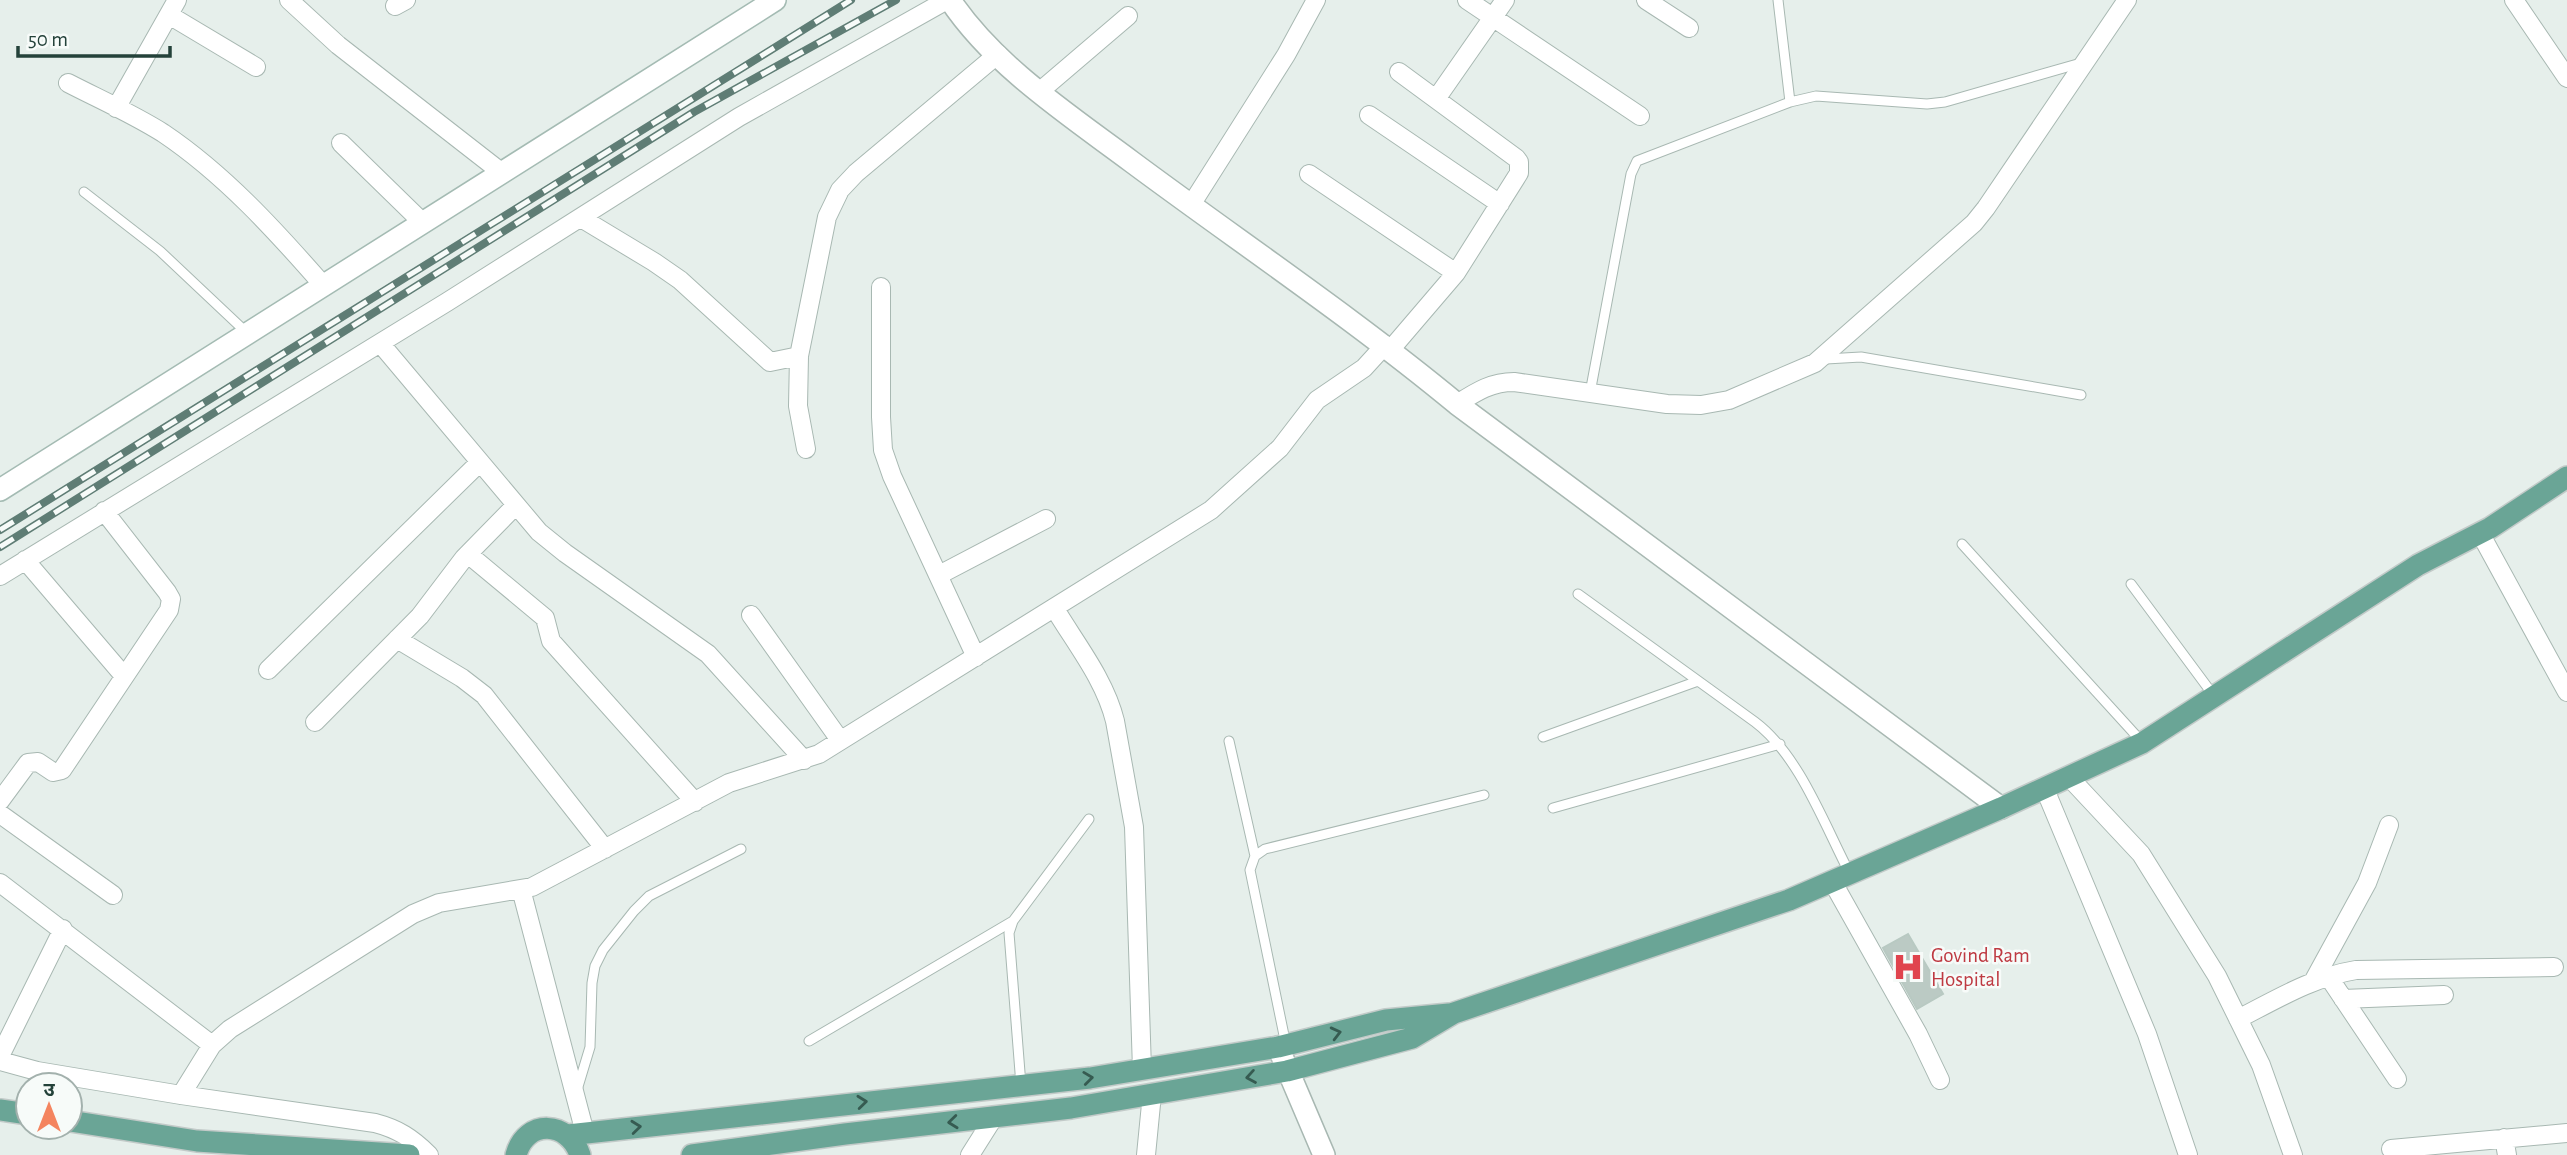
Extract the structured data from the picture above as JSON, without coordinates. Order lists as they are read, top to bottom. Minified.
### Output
{"places":{"hospital":["Govind Ram Hospital"]},"scale_bar":"50 m","north":"top"}
